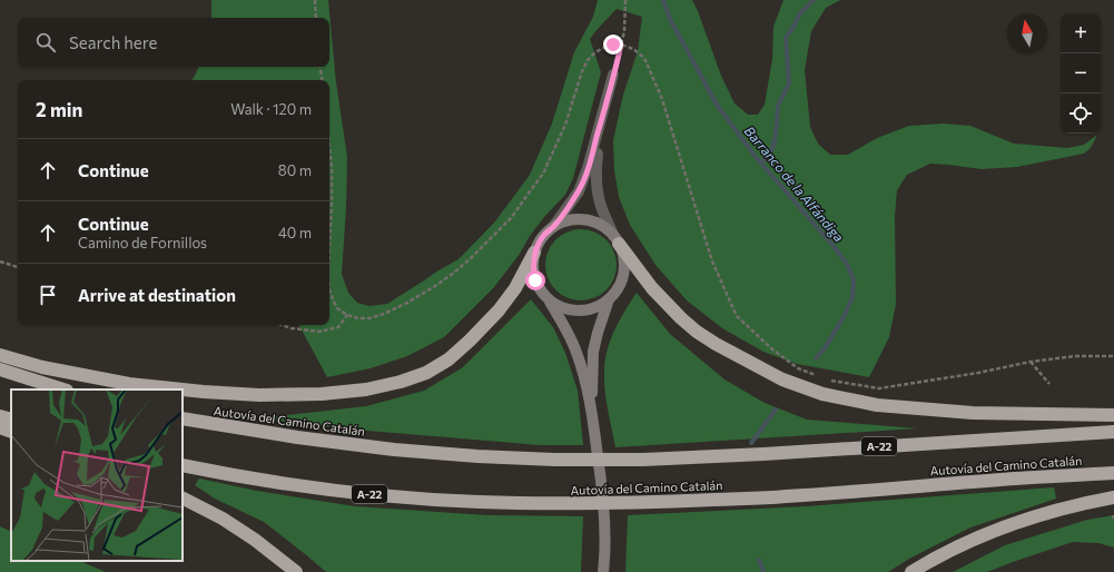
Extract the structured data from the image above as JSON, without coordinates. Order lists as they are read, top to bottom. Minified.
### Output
{"streets":{"highway":["Autovía del Camino Catalán","A-22"]},"water":["Barranco de la Alfándiga"],"north":"top","page":{"map_buttons":["+","−"],"search":"Search here","heading":["2 min","Walk · 120 m"],"list":[["Continue","80 m"],["Continue","Camino de Fornillos","40 m"],"Arrive at destination"]}}
